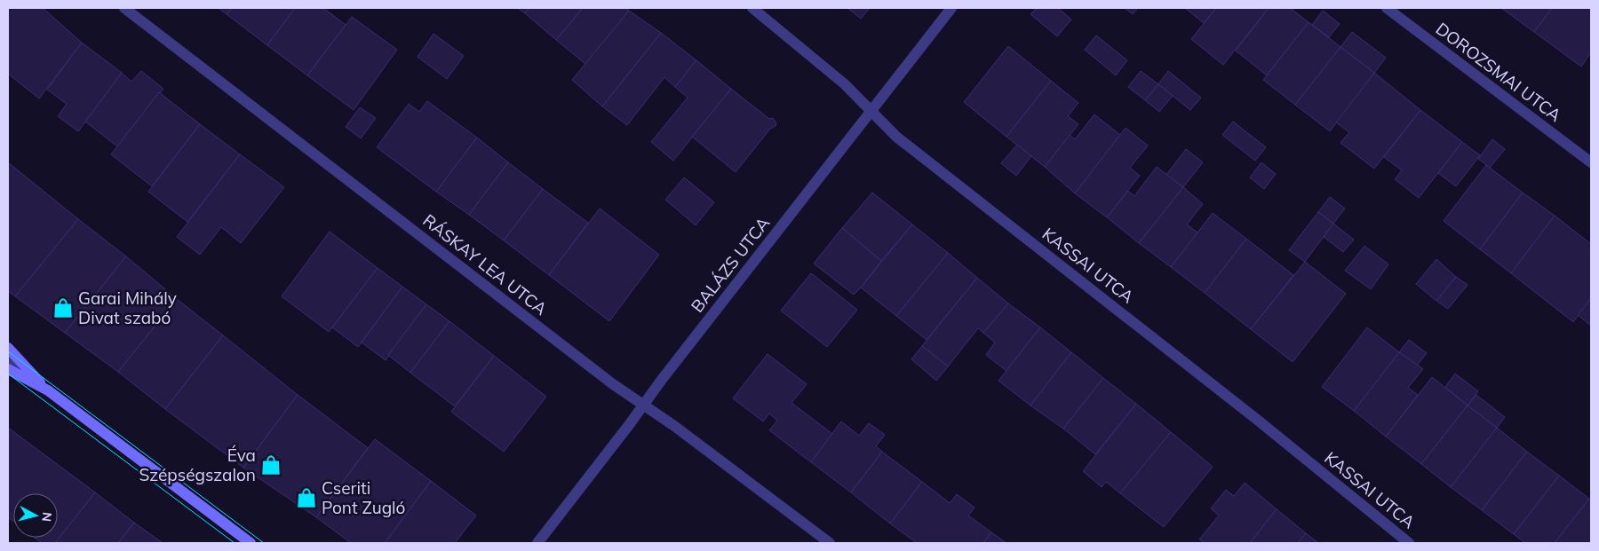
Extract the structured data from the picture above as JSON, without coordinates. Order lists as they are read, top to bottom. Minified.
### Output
{"streets":{"street":["DOROZSMAI UTCA","RÁSKAY LEA UTCA","BALÁZS UTCA","KASSAI UTCA"]},"crossings":[["RÁSKAY LEA UTCA","BALÁZS UTCA"],["BALÁZS UTCA","KASSAI UTCA"]],"places":{"shop":["Garai Mihály Divat szabó","Éva Szépségszalon","Cseriti Pont Zugló"]},"north":"right"}
